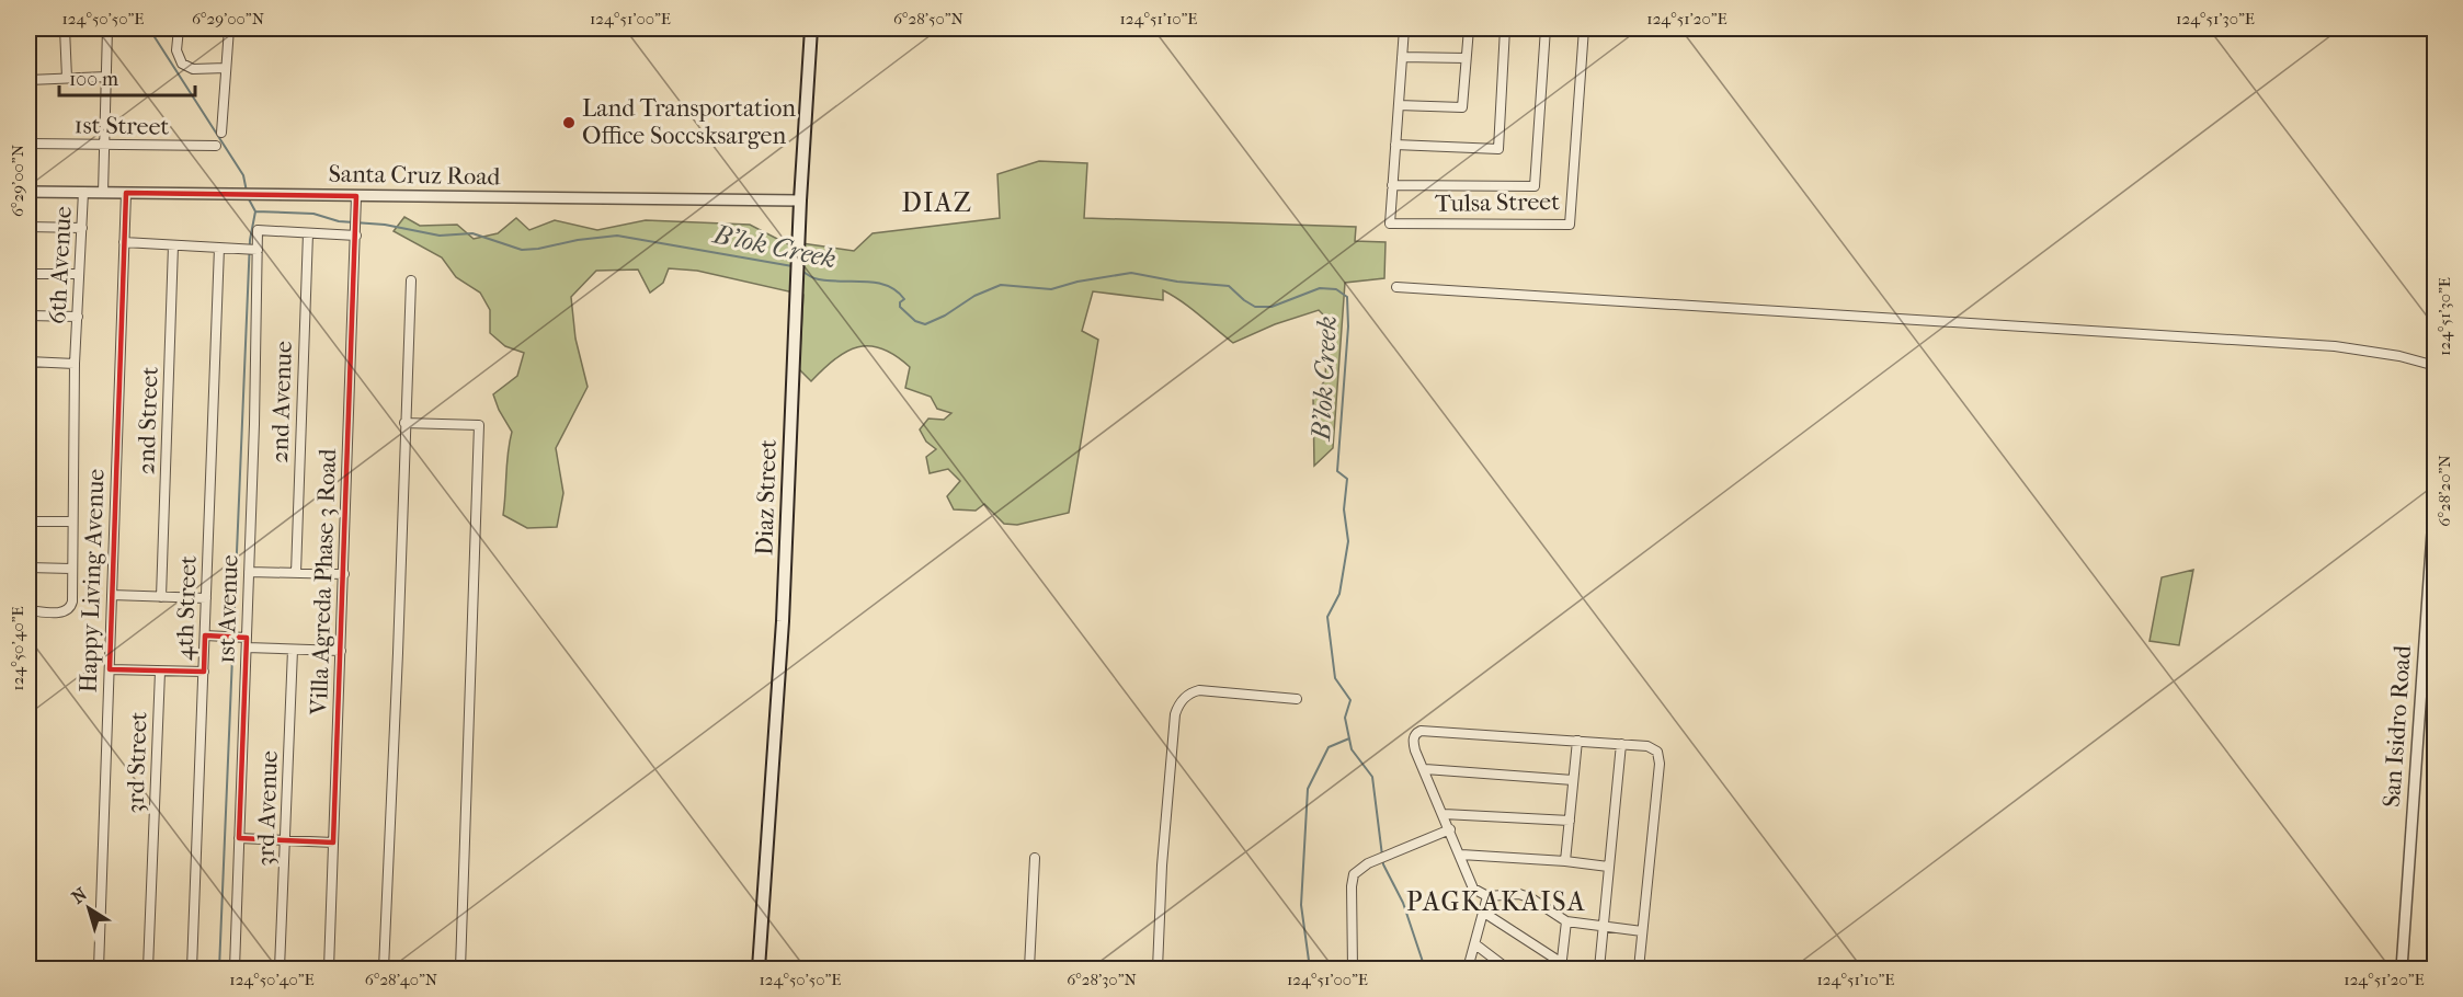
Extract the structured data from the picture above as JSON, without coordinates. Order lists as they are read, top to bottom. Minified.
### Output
{"streets":{"main road":["Diaz Street"],"street":["1st Street","Santa Cruz Road","Tulsa Street","6th Avenue","2nd Avenue","2nd Street","Happy Living Avenue","Villa Agreda Phase 3 Road","4th Street","1st Avenue","San Isidro Road","3rd Street","3rd Avenue"]},"crossings":[["Santa Cruz Road","6th Avenue"],["Santa Cruz Road","Diaz Street"],["Santa Cruz Road","Happy Living Avenue"],["Santa Cruz Road","Villa Agreda Phase 3 Road"],["2nd Avenue","1st Avenue"]],"districts":["DIAZ","PAGKAKAISA"],"water":["B'lok Creek"],"places":["Land Transportation Office Soccsksargen"],"scale_bar":"100 m","north":"top left","coordinates":["124°50'50\"E","6°29'00\"N","124°51'00\"E","6°28'50\"N","124°51'10\"E","124°51'20\"E","124°51'30\"E","6°28'20\"N","124°50'40\"E","6°28'40\"N","6°28'30\"N"]}
